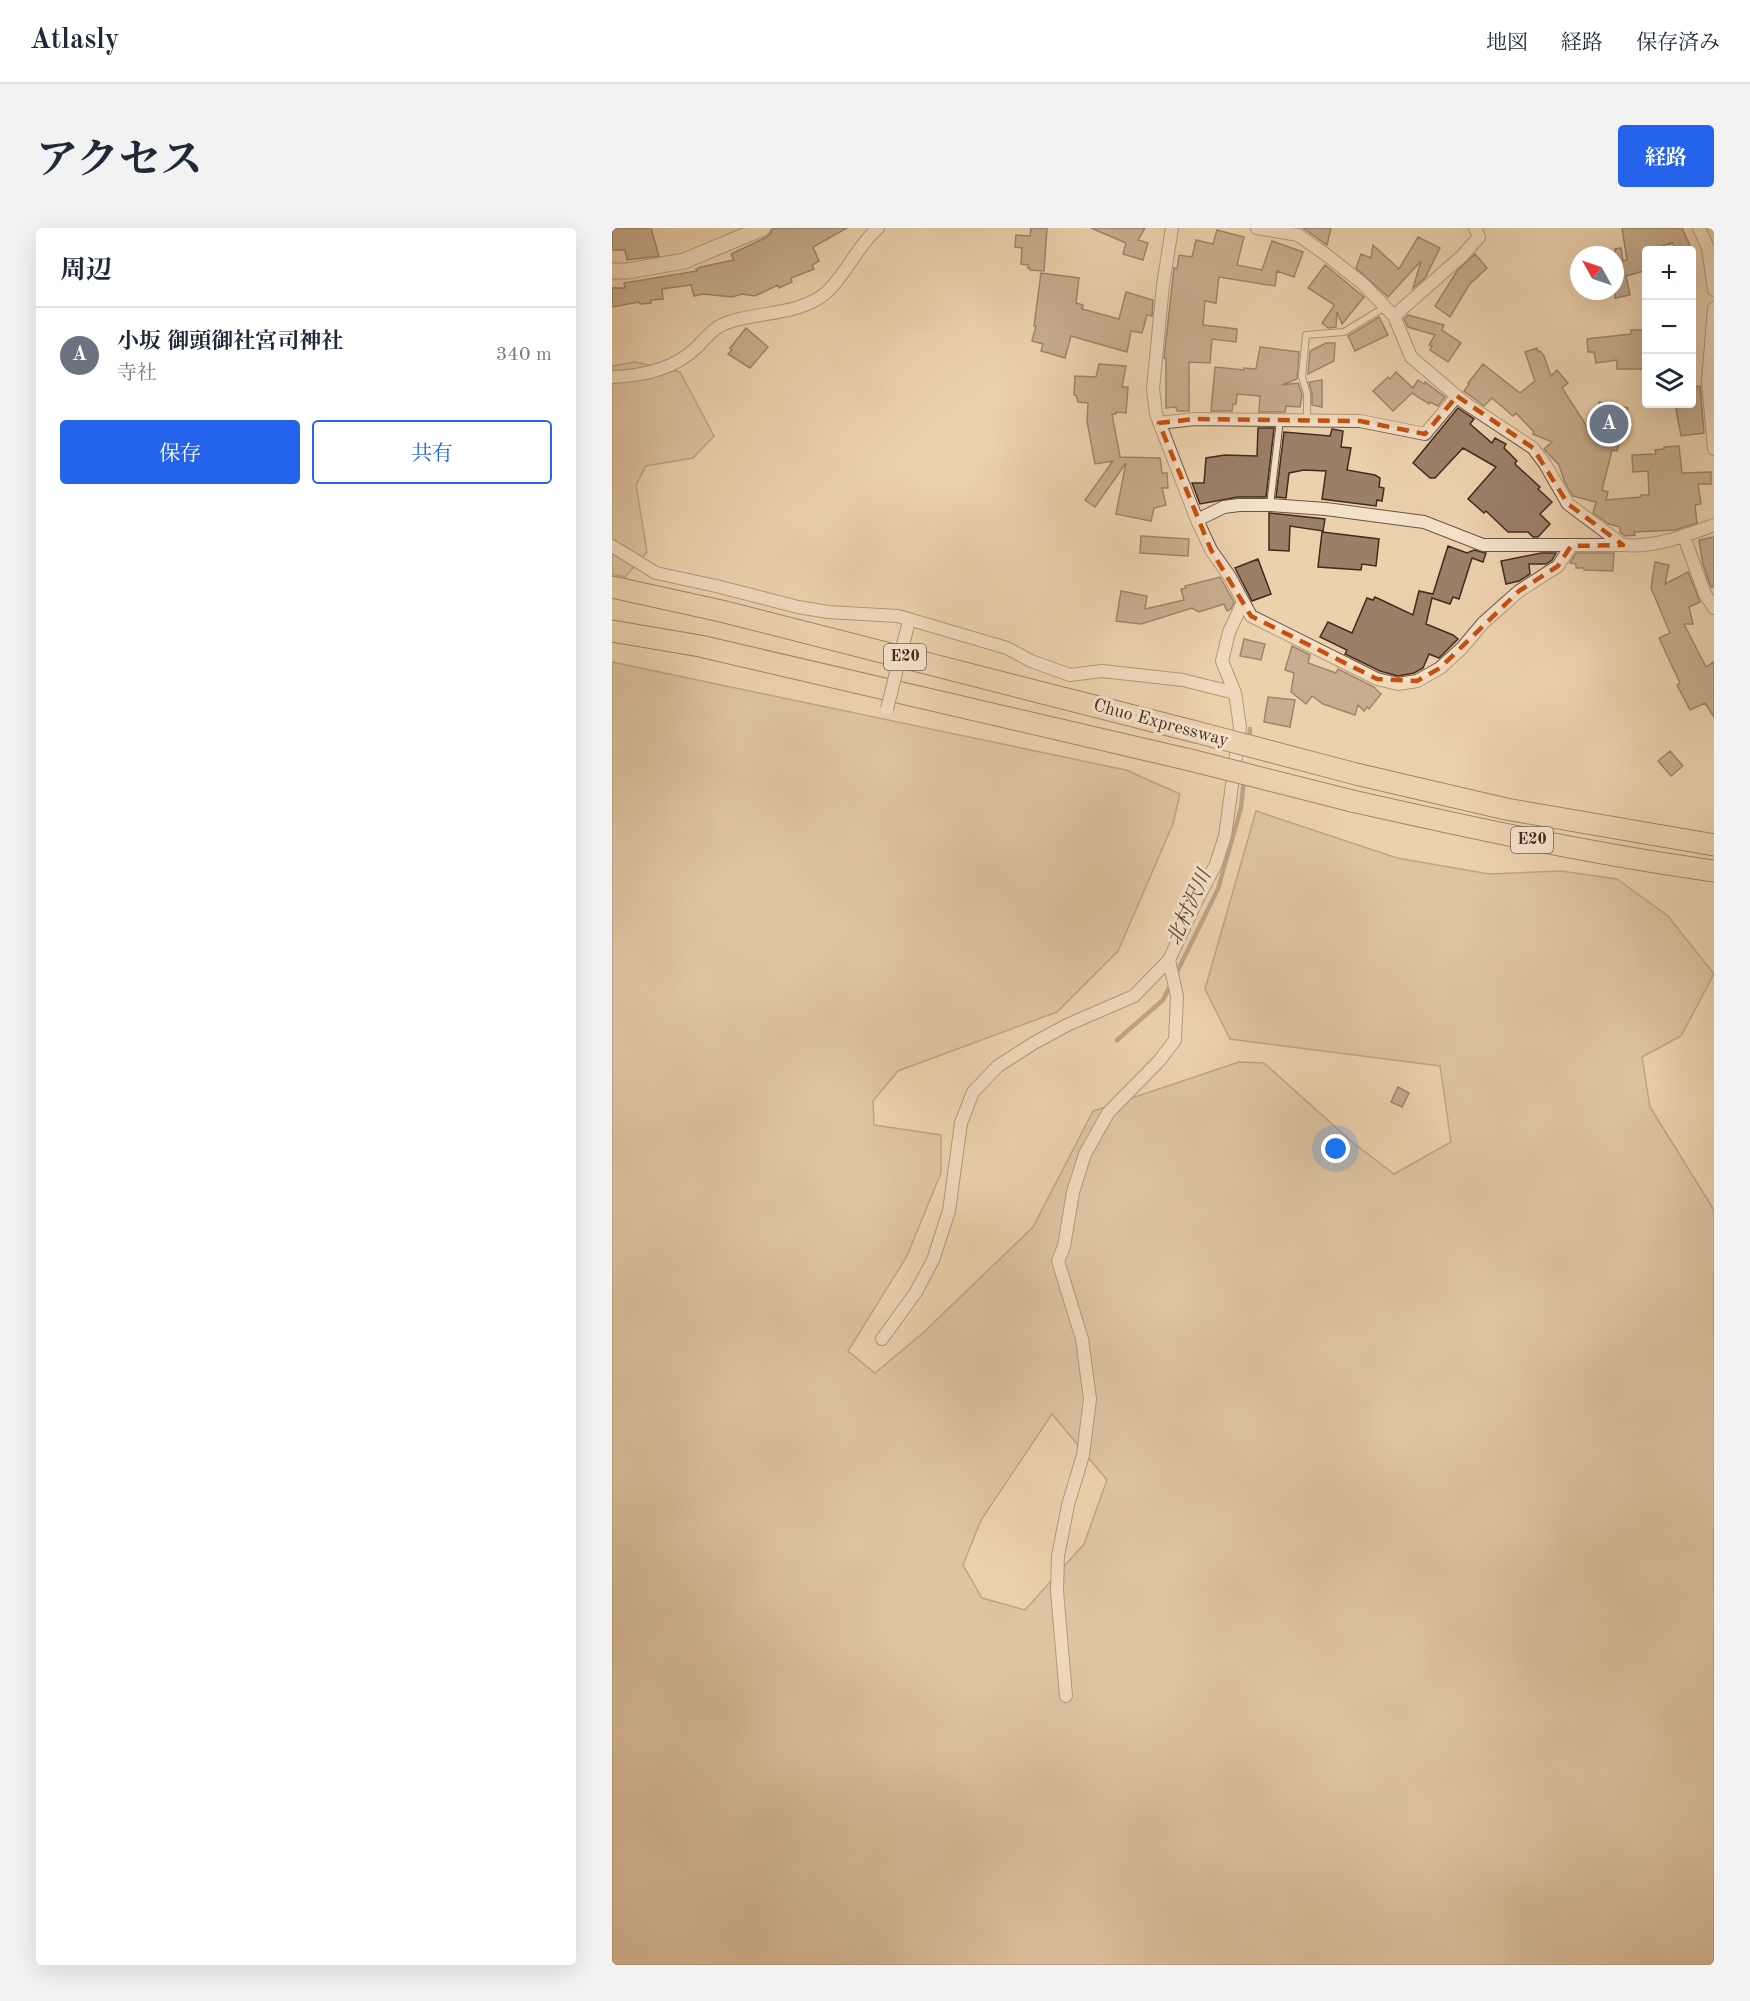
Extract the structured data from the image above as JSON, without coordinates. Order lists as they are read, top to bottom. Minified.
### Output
{"streets":{"highway":["E20","Chuo Expressway"]},"water":["北村沢川"],"north":"top left","page":{"header":"Atlasly","nav":["地図","経路","保存済み"],"title":"アクセス","buttons":["経路",["保存","共有"]],"heading":"周辺","map_buttons":["+","−"],"list":[{"mark":"A","name":"小坂 御頭御社宮司神社","note":"寺社","value":"340 m"}],"pins":"A"}}
